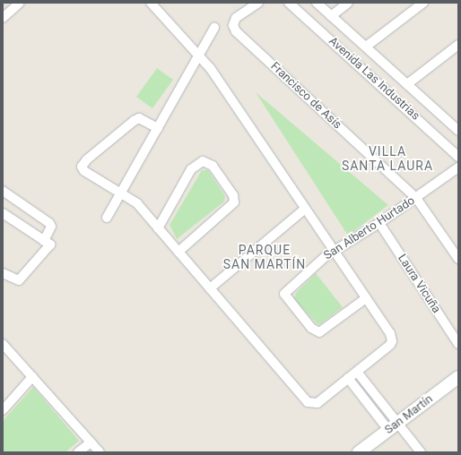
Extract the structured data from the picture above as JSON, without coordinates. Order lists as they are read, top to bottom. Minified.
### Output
{"streets":{"street":["Avenida Las Industrias","Francisco de Asís","San Alberto Hurtado","Laura Vicuña","San Martín"]},"crossings":[["Francisco de Asís","San Alberto Hurtado"],["San Alberto Hurtado","Laura Vicuña"]],"districts":["VILLA SANTA LAURA","PARQUE SAN MARTÍN"]}
